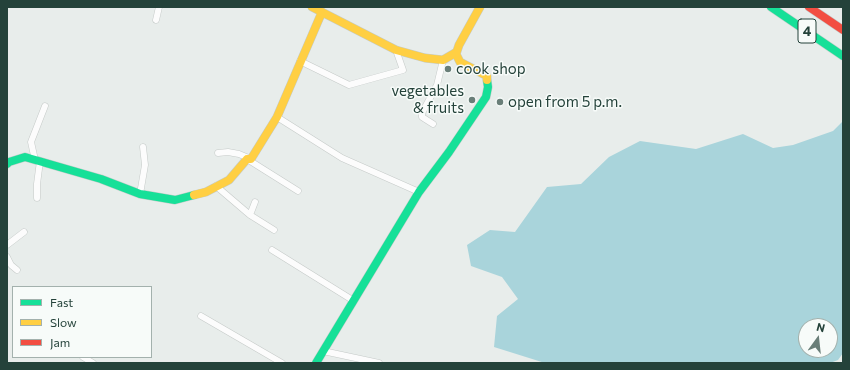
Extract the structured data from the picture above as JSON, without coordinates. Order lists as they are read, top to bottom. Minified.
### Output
{"streets":{"main road":["4"]},"places":["cook shop","vegetables & fruits","open from 5 p.m."],"legend":["Fast","Slow","Jam"],"north":"top"}
